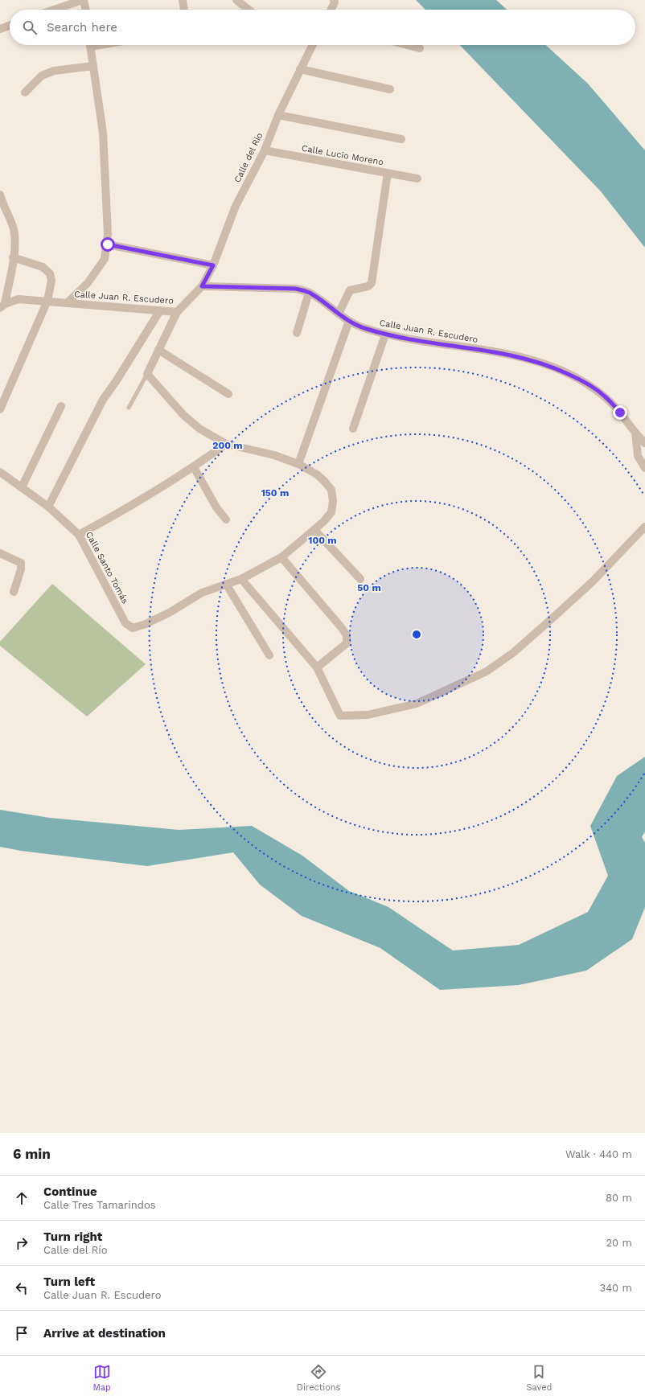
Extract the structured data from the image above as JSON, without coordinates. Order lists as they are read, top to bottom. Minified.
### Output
{"streets":{"street":["Calle Lucio Moreno","Calle del Río","Calle Juan R. Escudero","Calle Santo Tomás"]},"crossings":[["Calle Lucio Moreno","Calle del Río"],["Calle del Río","Calle Juan R. Escudero"]],"page":{"search":"Search here","heading":["6 min","Walk · 440 m"],"list":[["Continue","Calle Tres Tamarindos","80 m"],["Turn right","Calle del Río","20 m"],["Turn left","Calle Juan R. Escudero","340 m"],"Arrive at destination"],"nav":["Map","Directions","Saved"]},"rings":["200 m","150 m","100 m","50 m"]}
